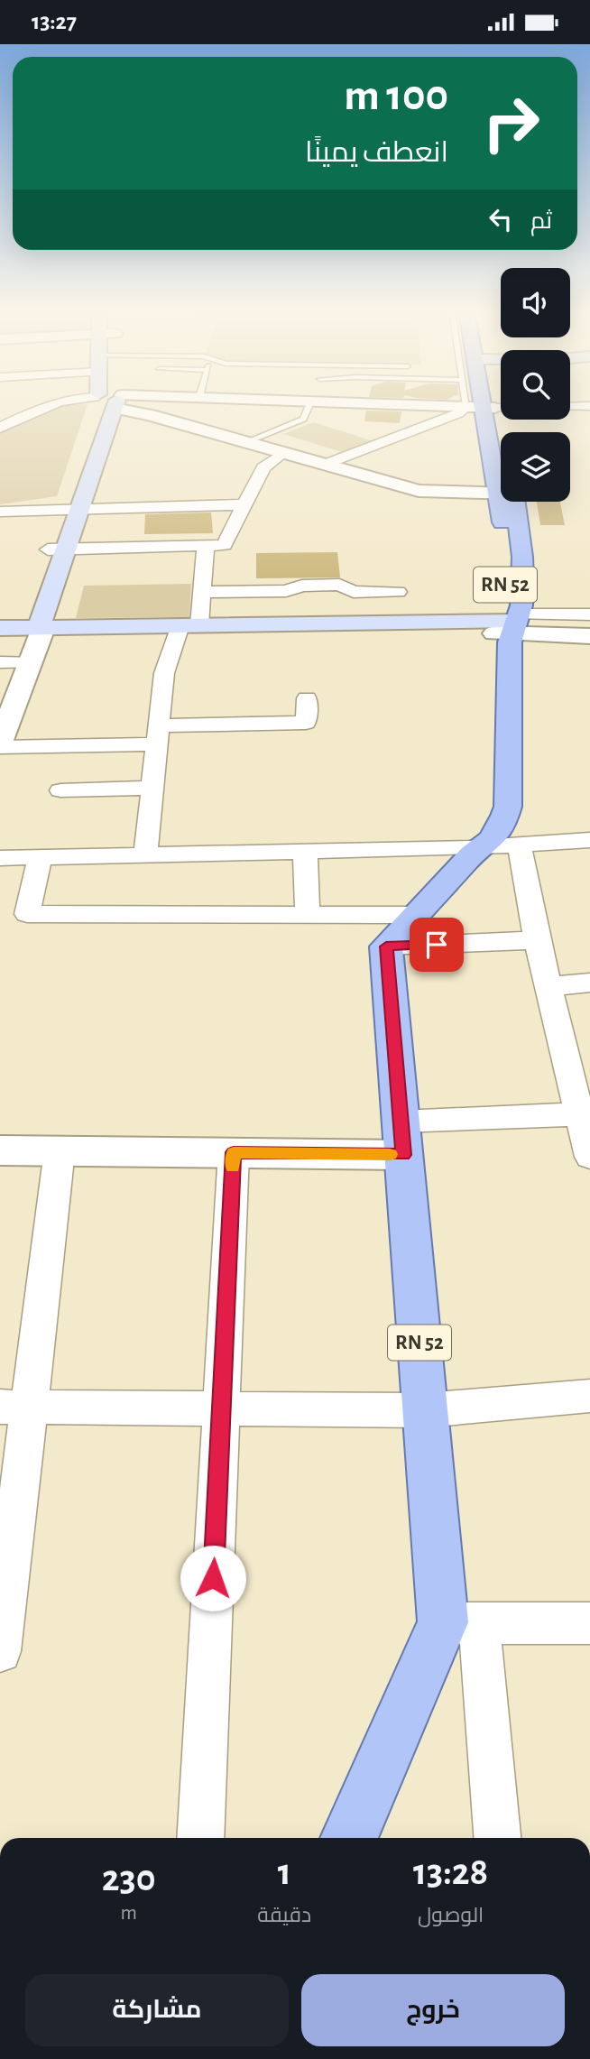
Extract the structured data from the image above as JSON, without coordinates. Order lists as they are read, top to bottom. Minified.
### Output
{"streets":{"main road":["RN 52"]},"page":{"status":"13:27","turn":["100 m","انعطف يمينًا"],"then":"ثم","eta":["13:28","الوصول","1","دقيقة","230","m"],"buttons":["خروج","مشاركة"]}}
